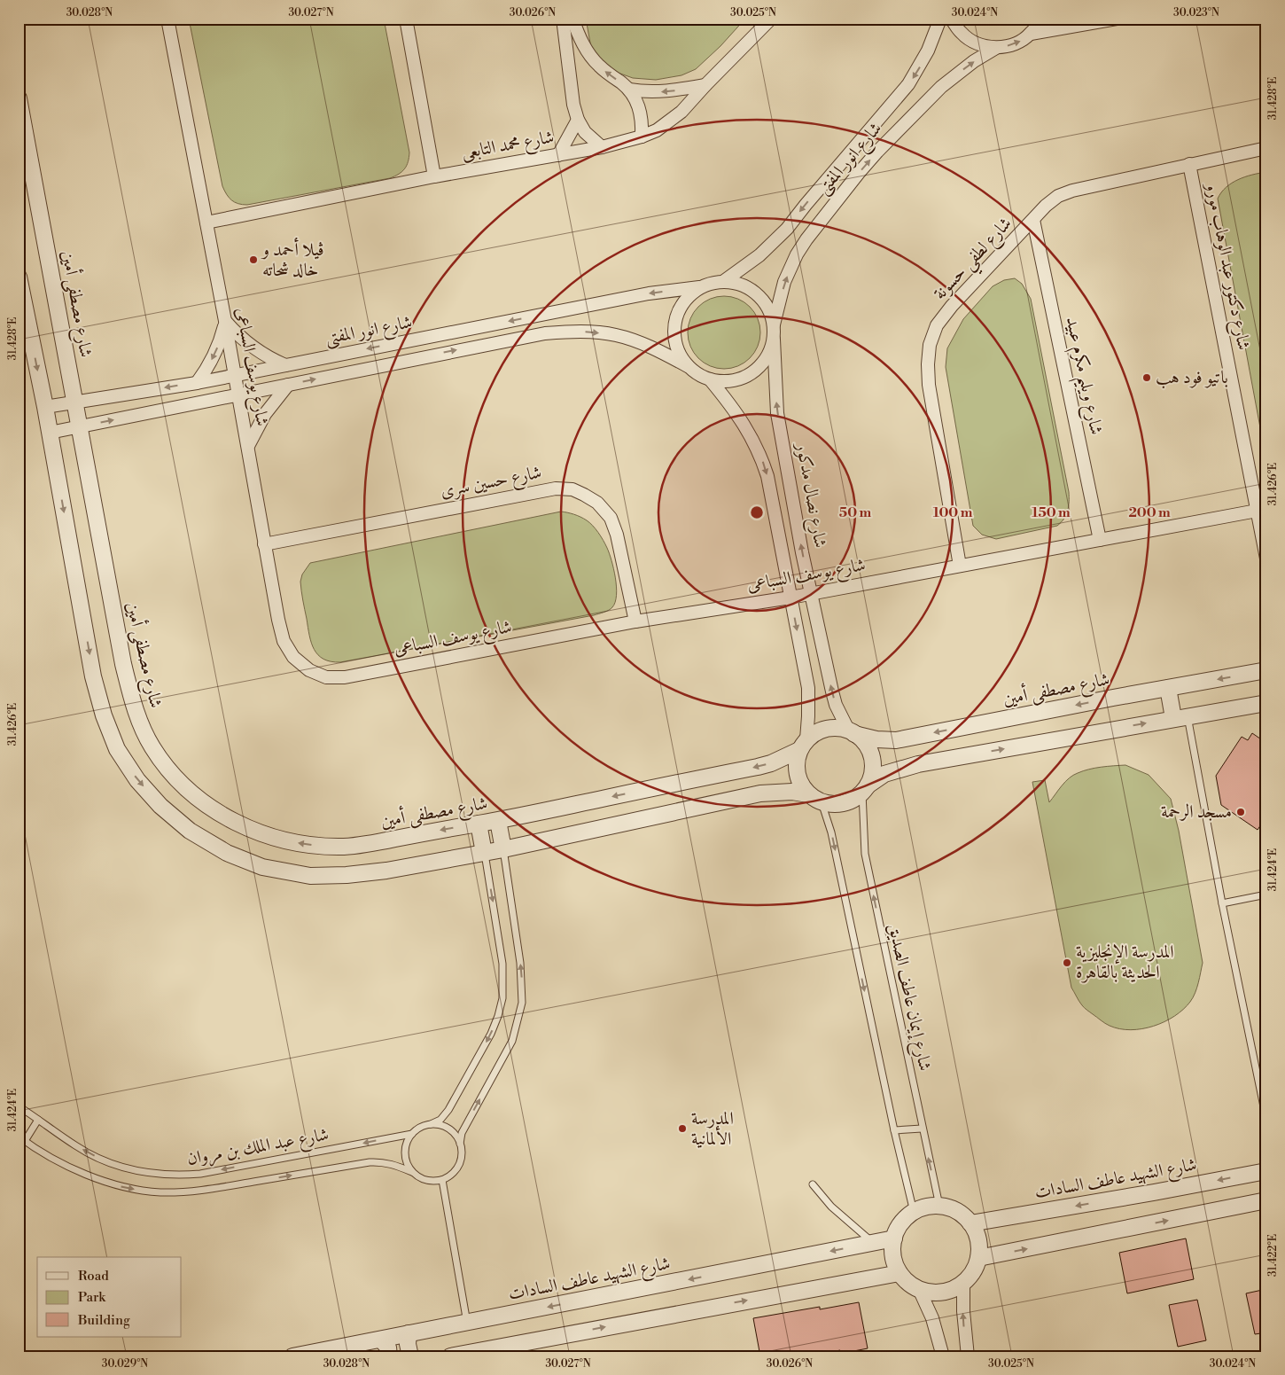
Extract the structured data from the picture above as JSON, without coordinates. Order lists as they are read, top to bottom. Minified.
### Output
{"streets":{"street":["شارع محمد التابعى","شارع انور المفتى","شارع لطفي حسونة","شارع دكتور عبد الوهاب مورو","شارع مصطفى أمين","شارع يوسف السباعى","شارع ويليم مكرم عبيد","شارع حسين سرى","شارع نصال مدكور","شارع الشهيد عاطف السادات"],"lane":["شارع إيمان عاطف الصديق","شارع عبد الملك بن مروان"]},"crossings":[["شارع محمد التابعى","شارع يوسف السباعى"],["شارع انور المفتى","شارع مصطفى أمين"],["شارع انور المفتى","شارع يوسف السباعى"],["شارع انور المفتى","شارع نصال مدكور"],["شارع لطفي حسونة","شارع دكتور عبد الوهاب مورو"],["شارع لطفي حسونة","شارع يوسف السباعى"],["شارع لطفي حسونة","شارع ويليم مكرم عبيد"],["شارع دكتور عبد الوهاب مورو","شارع يوسف السباعى"],["شارع مصطفى أمين","شارع نصال مدكور"],["شارع مصطفى أمين","شارع إيمان عاطف الصديق"],["شارع يوسف السباعى","شارع ويليم مكرم عبيد"],["شارع يوسف السباعى","شارع حسين سرى"],["شارع يوسف السباعى","شارع نصال مدكور"],["شارع نصال مدكور","شارع إيمان عاطف الصديق"],["شارع إيمان عاطف الصديق","شارع الشهيد عاطف السادات"]],"one_way":["شارع مصطفى أمين"],"places":["ڤيلا أحمد و خالد شحاته","باتيو فود هب","مسجد الرحمة","المدرسة الإنجليزية الحديثة بالقاهرة","المدرسة الألمانية"],"legend":["Road","Park","Building"],"coordinates":["30.028°N","30.027°N","30.026°N","30.025°N","30.024°N","30.023°N","31.428°E","31.426°E","31.424°E","31.422°E","30.029°N"],"rings":["50 m","100 m","150 m","200 m"]}
